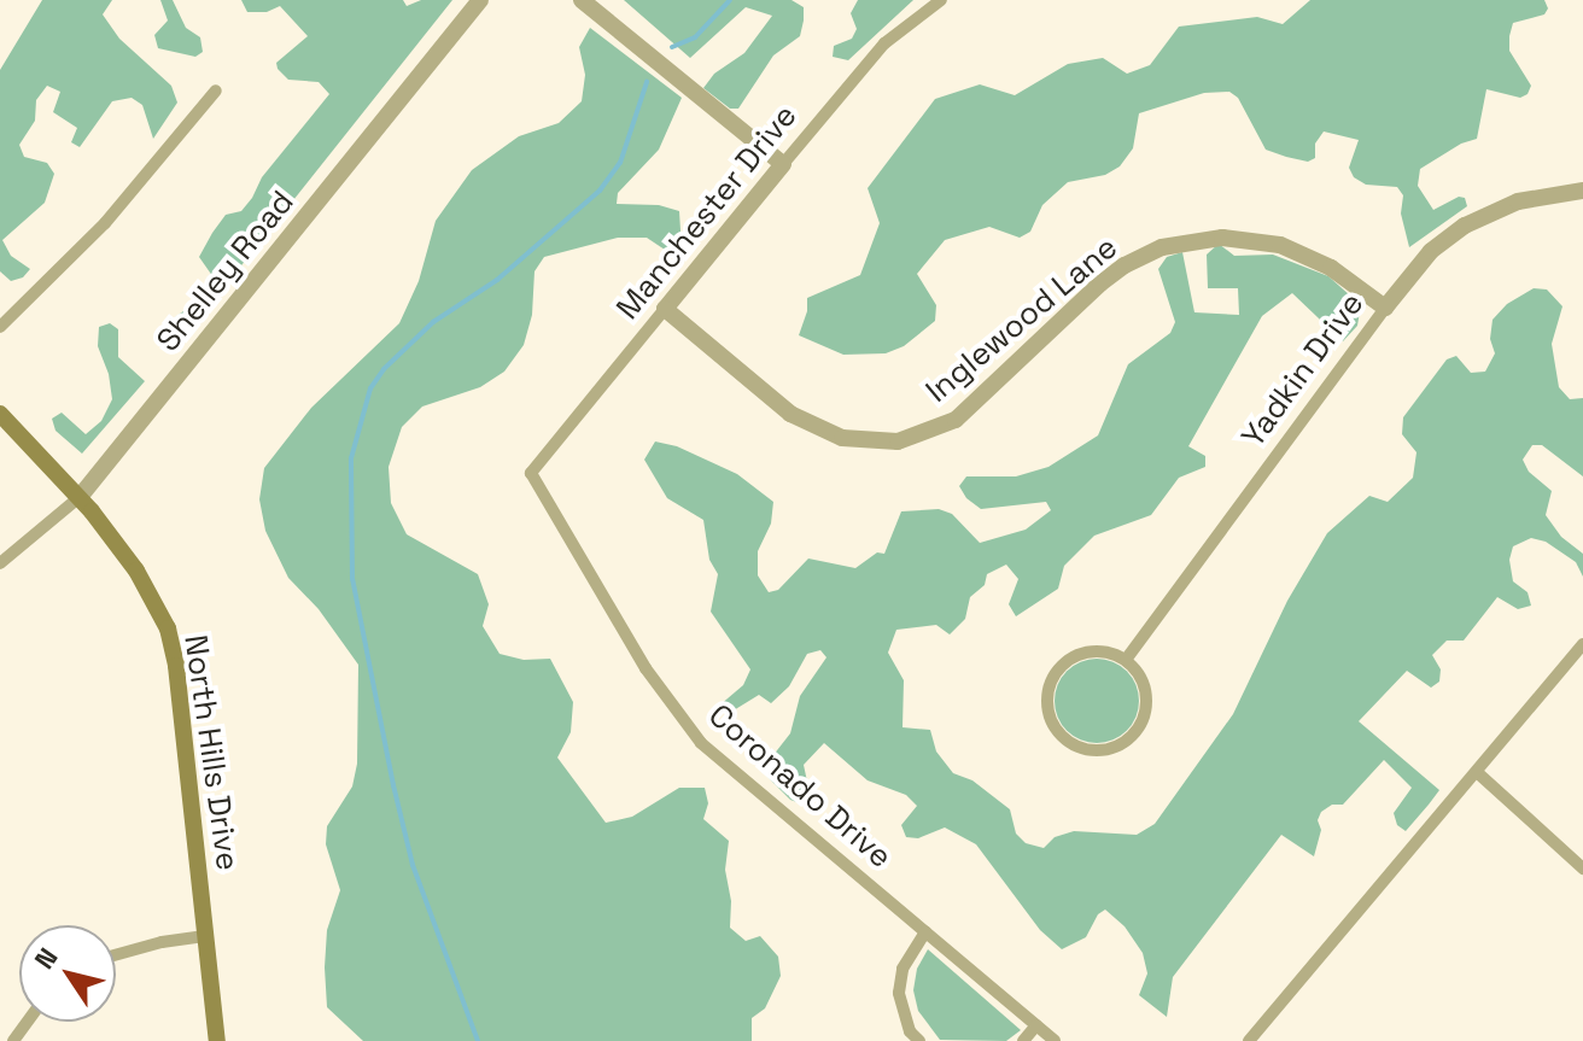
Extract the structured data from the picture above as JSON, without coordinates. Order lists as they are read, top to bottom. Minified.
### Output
{"streets":{"main road":["North Hills Drive"],"street":["Manchester Drive","Shelley Road","Inglewood Lane","Yadkin Drive","Coronado Drive"]},"crossings":[["Manchester Drive","Inglewood Lane"],["Manchester Drive","Coronado Drive"],["Shelley Road","North Hills Drive"],["Inglewood Lane","Yadkin Drive"]],"north":"top left"}
